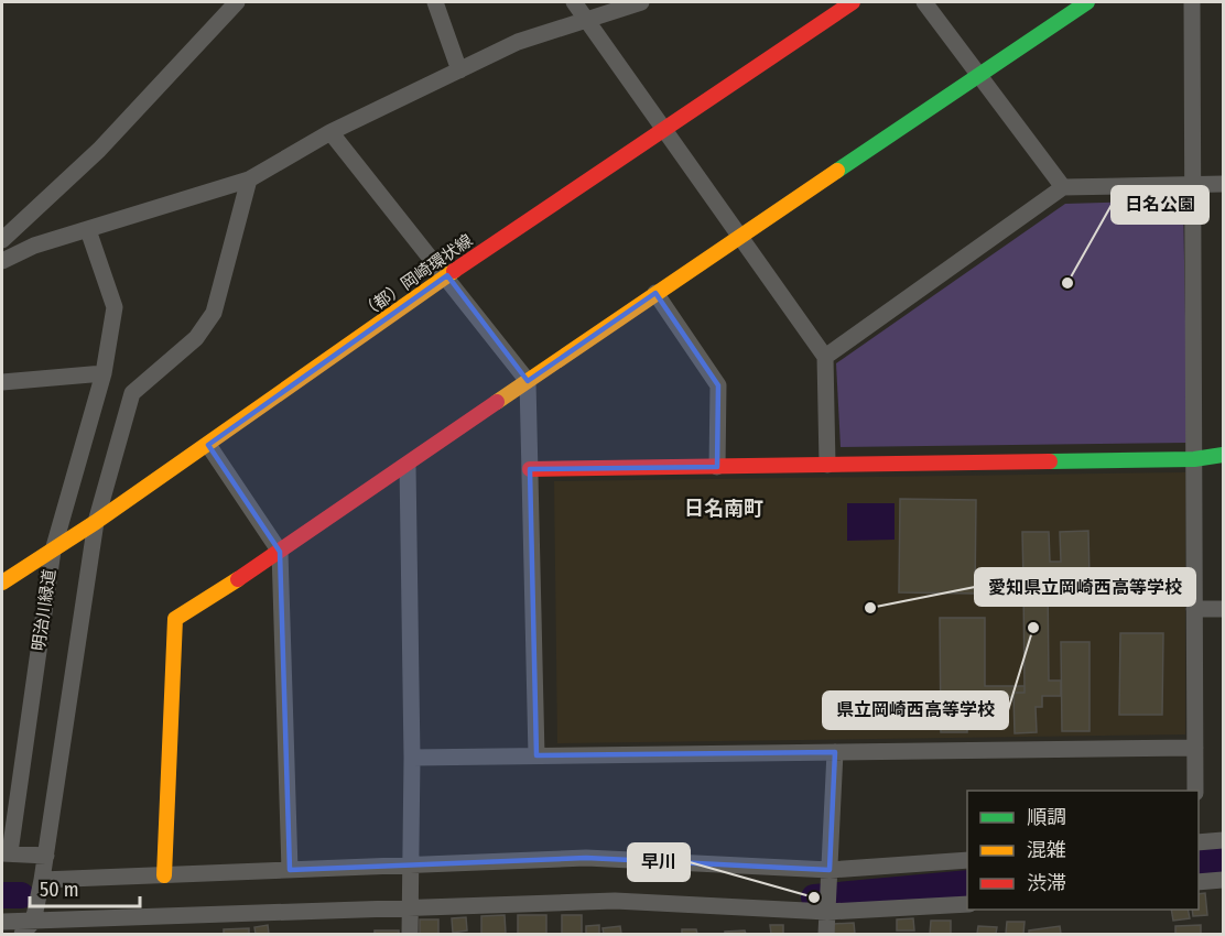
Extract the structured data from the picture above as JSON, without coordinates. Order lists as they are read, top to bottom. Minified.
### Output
{"streets":{"street":["（都）岡崎環状線","明治川緑道"]},"crossings":[["（都）岡崎環状線","明治川緑道"]],"districts":["日名南町"],"places":["日名公園","愛知県立岡崎西高等学校","県立岡崎西高等学校","早川"],"legend":["順調","混雑","渋滞"],"scale_bar":"50 m"}
